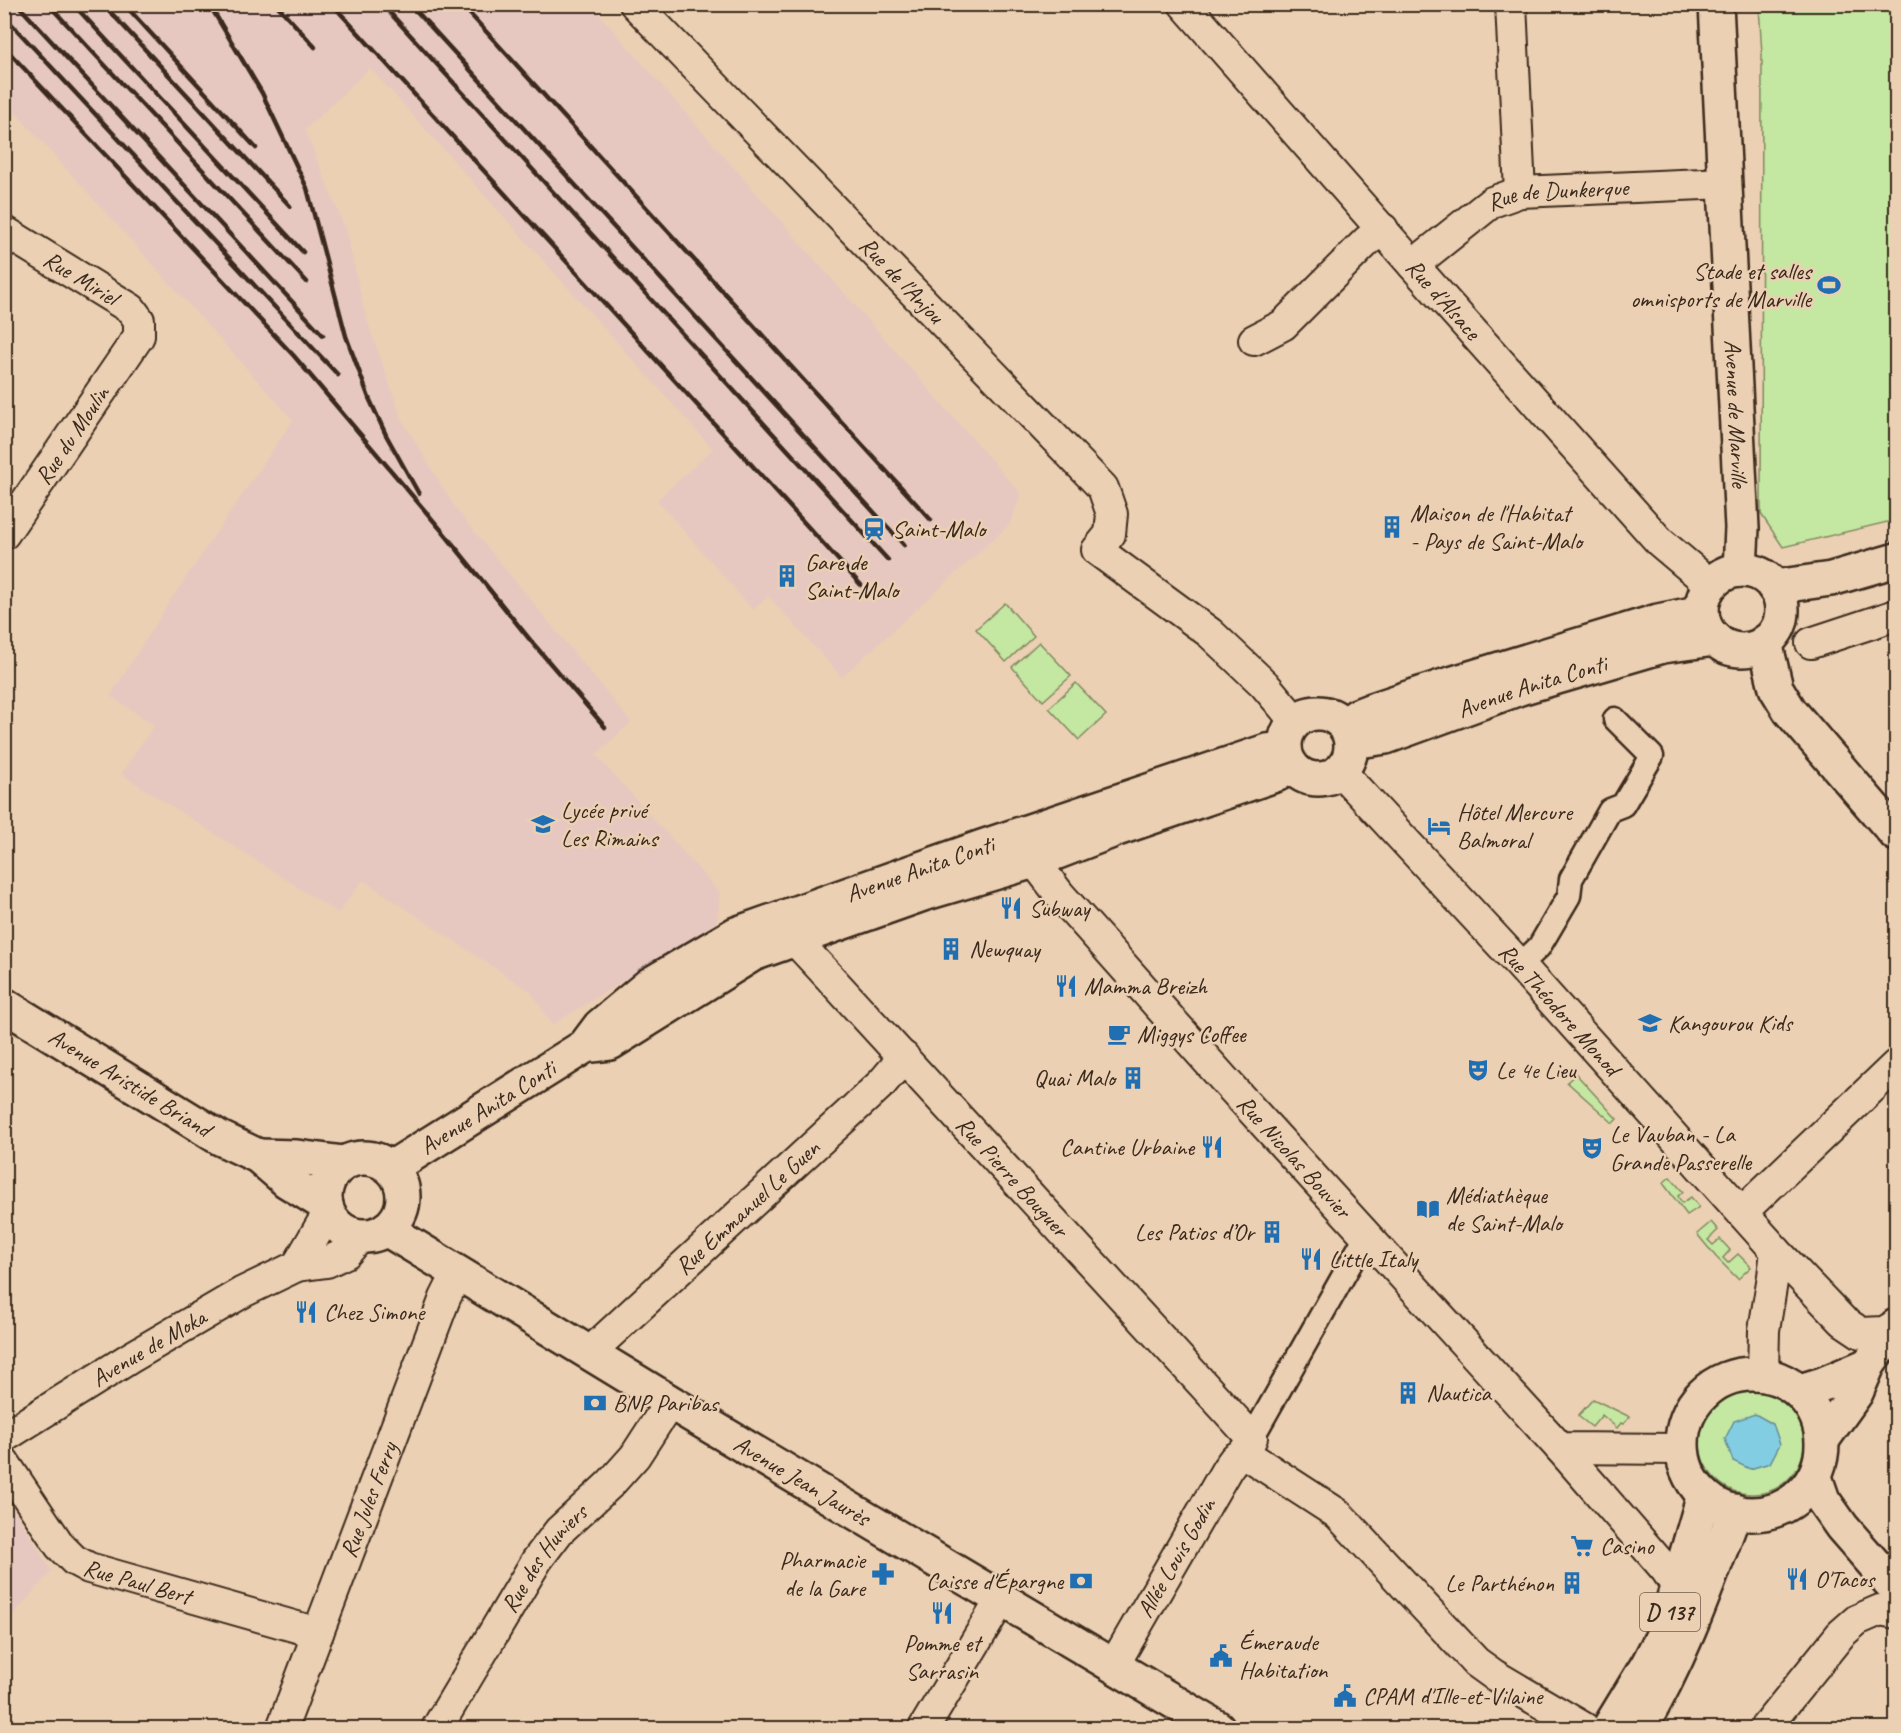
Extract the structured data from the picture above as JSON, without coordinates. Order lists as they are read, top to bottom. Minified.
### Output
{"streets":{"street":["Rue de Dunkerque","Rue Miriel","Rue de l'Anjou","Rue d'Alsace","Avenue de Marville","Rue du Moulin","Avenue Anita Conti","Rue Théodore Monod","Avenue Aristide Briand","Rue Nicolas Bouvier","Rue Pierre Bouguer","Rue Emmanuel Le Guen","Avenue de Moka","Avenue Jean Jaurès","Rue Jules Ferry","Allée Louis Godin","Rue des Huniers","Rue Paul Bert","D 137"]},"crossings":[["Rue de Dunkerque","Rue d'Alsace"],["Rue de Dunkerque","Avenue de Marville"],["Rue Miriel","Rue du Moulin"],["Rue de l'Anjou","Avenue Anita Conti"],["Rue de l'Anjou","Rue Théodore Monod"],["Rue d'Alsace","Avenue de Marville"],["Rue d'Alsace","Avenue Anita Conti"],["Avenue de Marville","Avenue Anita Conti"],["Avenue Anita Conti","Rue Théodore Monod"],["Avenue Anita Conti","Avenue Aristide Briand"],["Avenue Anita Conti","Rue Nicolas Bouvier"],["Avenue Anita Conti","Rue Pierre Bouguer"],["Avenue Anita Conti","Avenue de Moka"],["Avenue Anita Conti","Avenue Jean Jaurès"],["Avenue Aristide Briand","Avenue de Moka"],["Avenue Aristide Briand","Avenue Jean Jaurès"],["Rue Nicolas Bouvier","D 137"],["Rue Pierre Bouguer","Rue Emmanuel Le Guen"],["Rue Pierre Bouguer","Allée Louis Godin"],["Rue Emmanuel Le Guen","Avenue Jean Jaurès"],["Avenue de Moka","Avenue Jean Jaurès"],["Avenue Jean Jaurès","Rue Jules Ferry"],["Avenue Jean Jaurès","Allée Louis Godin"],["Avenue Jean Jaurès","Rue des Huniers"],["Rue Jules Ferry","Rue Paul Bert"]],"places":{"sports":["Stade et salles omnisports de Marville"],"building":["Maison de l'Habitat - Pays de Saint-Malo","Gare de Saint-Malo","Newquay","Quai Malo","Les Patios d’Or","Nautica","Le Parthénon"],"station":["Saint-Malo"],"school or university":["Lycée privé Les Rimains","Kangourou Kids"],"hotel":["Hôtel Mercure Balmoral"],"restaurant":["Subway","Mamma Breizh","Cantine Urbaine","Little Italy","Chez Simone","O'Tacos","Pomme et Sarrasin"],"cafe":["Miggys Coffee"],"theatre":["Le 4e Lieu","Le Vauban - La Grande Passerelle"],"library":["Médiathèque de Saint-Malo"],"bank":["BNP Paribas","Caisse d'Épargne"],"supermarket":["Casino"],"pharmacy":["Pharmacie de la Gare"],"public building":["Émeraude Habitation","CPAM d'Ille-et-Vilaine"]}}
